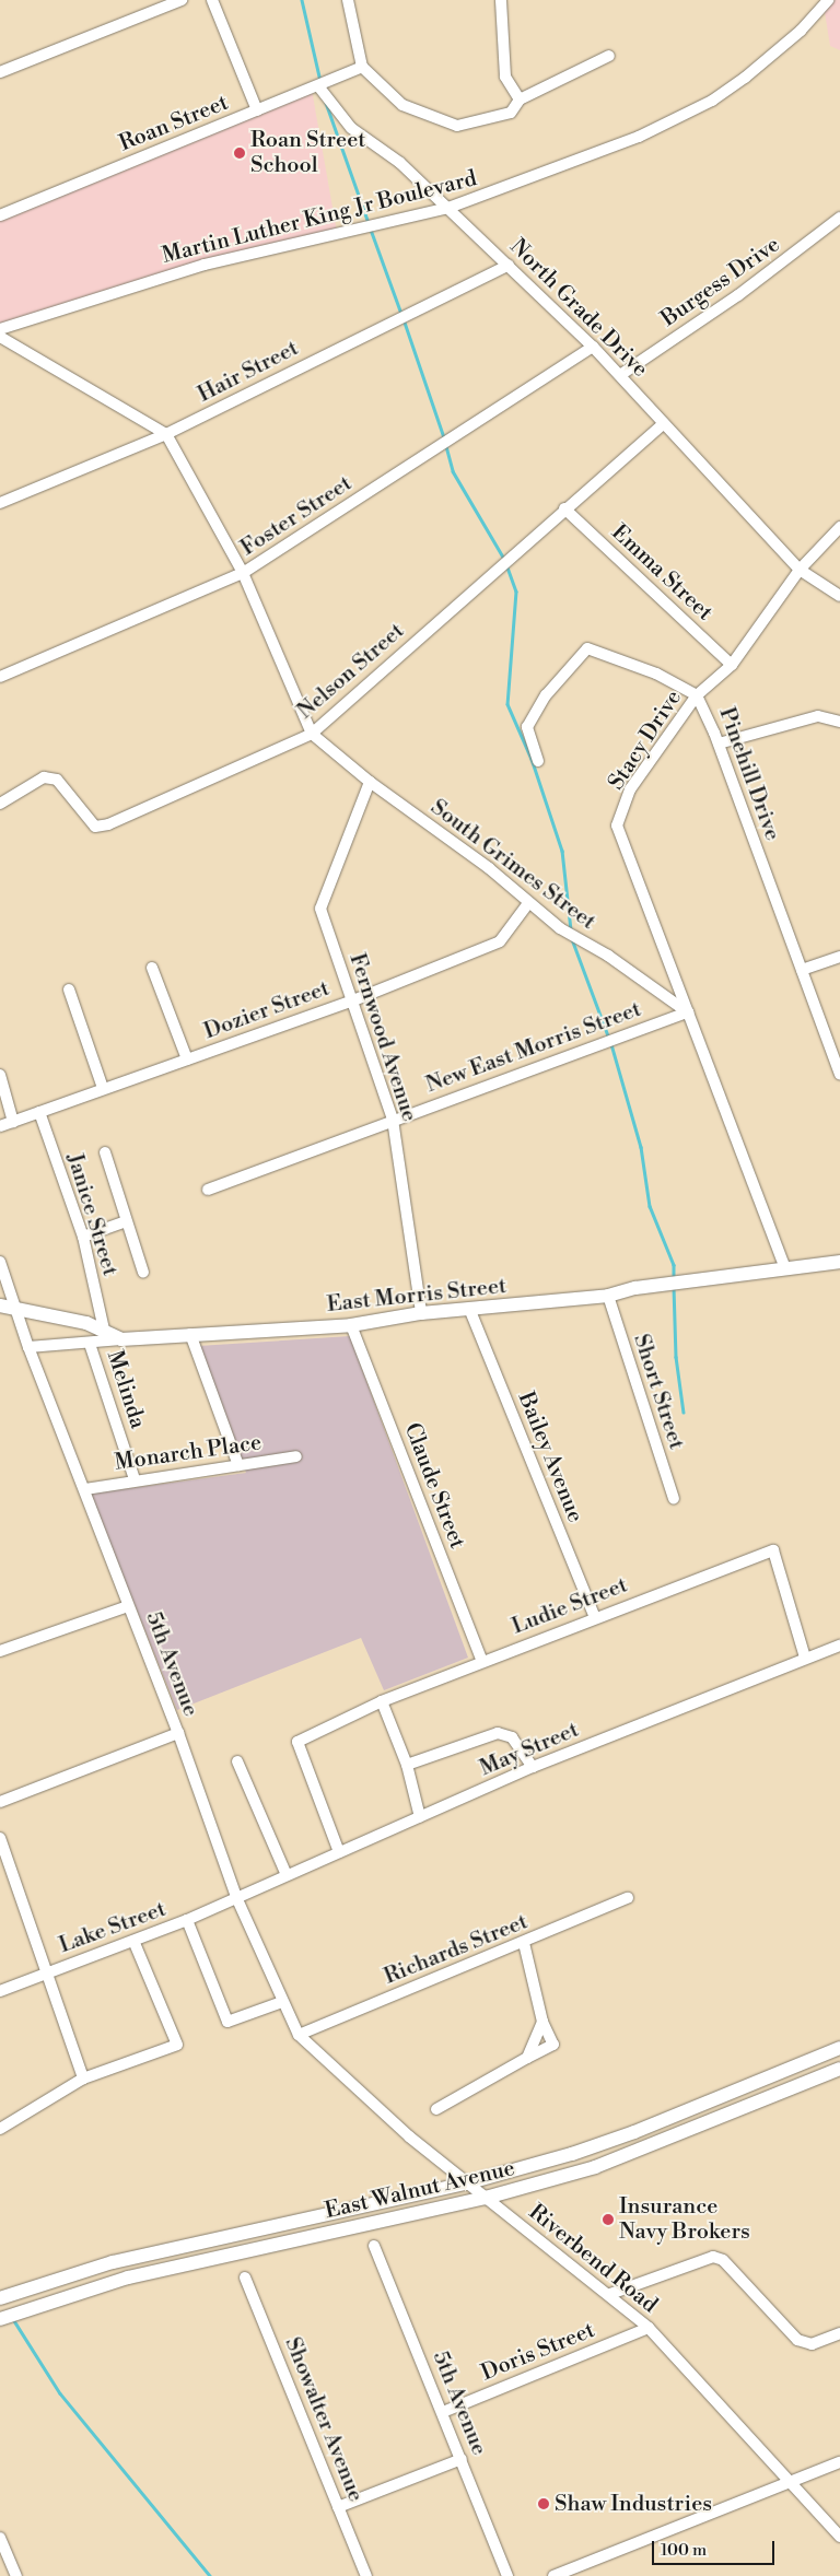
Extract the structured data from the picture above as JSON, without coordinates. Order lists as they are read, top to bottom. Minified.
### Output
{"streets":{"main road":["East Morris Street","East Walnut Avenue"],"street":["Roan Street","Martin Luther King Jr Boulevard","Burgess Drive","North Grade Drive","Hair Street","Foster Street","Emma Street","Nelson Street","Stacy Drive","Pinehill Drive","South Grimes Street","Dozier Street","Fernwood Avenue","New East Morris Street","Janice Street","Melinda","Short Street","Monarch Place","Bailey Avenue","Claude Street","Ludie Street","5th Avenue","May Street","Lake Street","Richards Street","Riverbend Road","Doris Street","Showalter Avenue"]},"crossings":[["Roan Street","North Grade Drive"],["Martin Luther King Jr Boulevard","North Grade Drive"],["Burgess Drive","North Grade Drive"],["North Grade Drive","Hair Street"],["North Grade Drive","Foster Street"],["North Grade Drive","Nelson Street"],["North Grade Drive","Stacy Drive"],["Emma Street","Nelson Street"],["Emma Street","Stacy Drive"],["Nelson Street","South Grimes Street"],["Stacy Drive","Pinehill Drive"],["Stacy Drive","South Grimes Street"],["Stacy Drive","New East Morris Street"],["South Grimes Street","Dozier Street"],["South Grimes Street","Fernwood Avenue"],["South Grimes Street","New East Morris Street"],["Dozier Street","Fernwood Avenue"],["Dozier Street","Janice Street"],["Fernwood Avenue","New East Morris Street"],["Fernwood Avenue","East Morris Street"],["East Morris Street","Short Street"],["East Morris Street","Bailey Avenue"],["East Morris Street","Claude Street"],["Melinda","Monarch Place"],["Monarch Place","5th Avenue"],["Bailey Avenue","Ludie Street"],["Claude Street","Ludie Street"],["Ludie Street","May Street"],["5th Avenue","May Street"],["5th Avenue","Lake Street"],["5th Avenue","Richards Street"],["5th Avenue","Riverbend Road"],["5th Avenue","Doris Street"],["May Street","Lake Street"],["Richards Street","Riverbend Road"],["East Walnut Avenue","Riverbend Road"],["Riverbend Road","Doris Street"]],"places":["Roan Street School","Insurance Navy Brokers","Shaw Industries"],"scale_bar":"100 m"}
